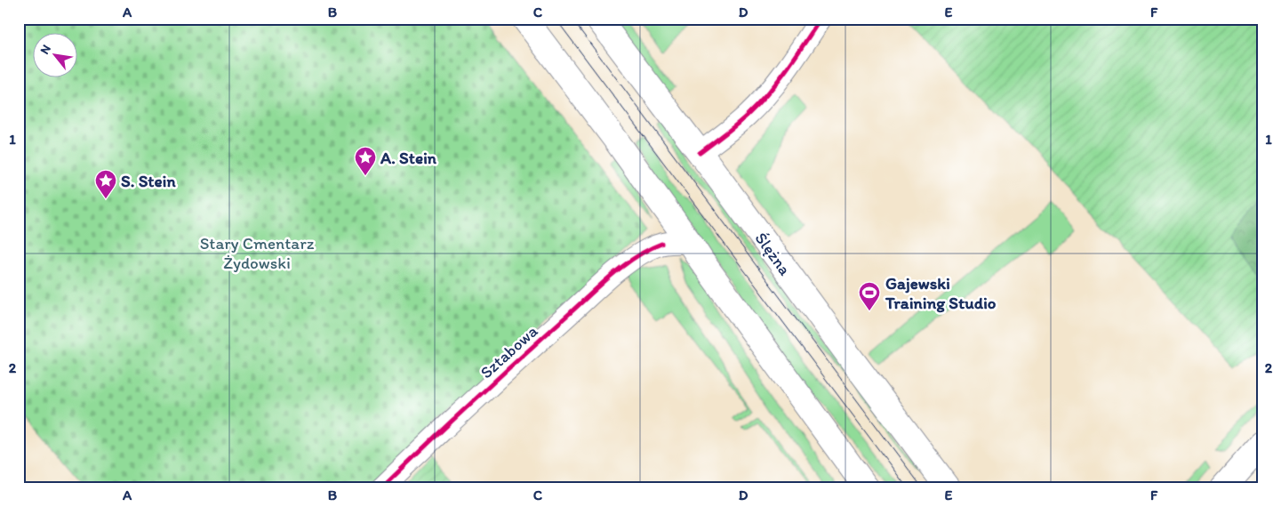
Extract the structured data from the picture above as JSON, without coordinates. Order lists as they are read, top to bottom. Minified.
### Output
{"streets":{"main road":["Ślężna"],"street":["Sztabowa"]},"parks":["Stary Cmentarz Żydowski"],"places":{"place":["A. Stein","S. Stein"],"sports":["Gajewski Training Studio"]},"north":"top left","grid":{"columns":["A","B","C","D","E","F"],"rows":["1","2"]}}
